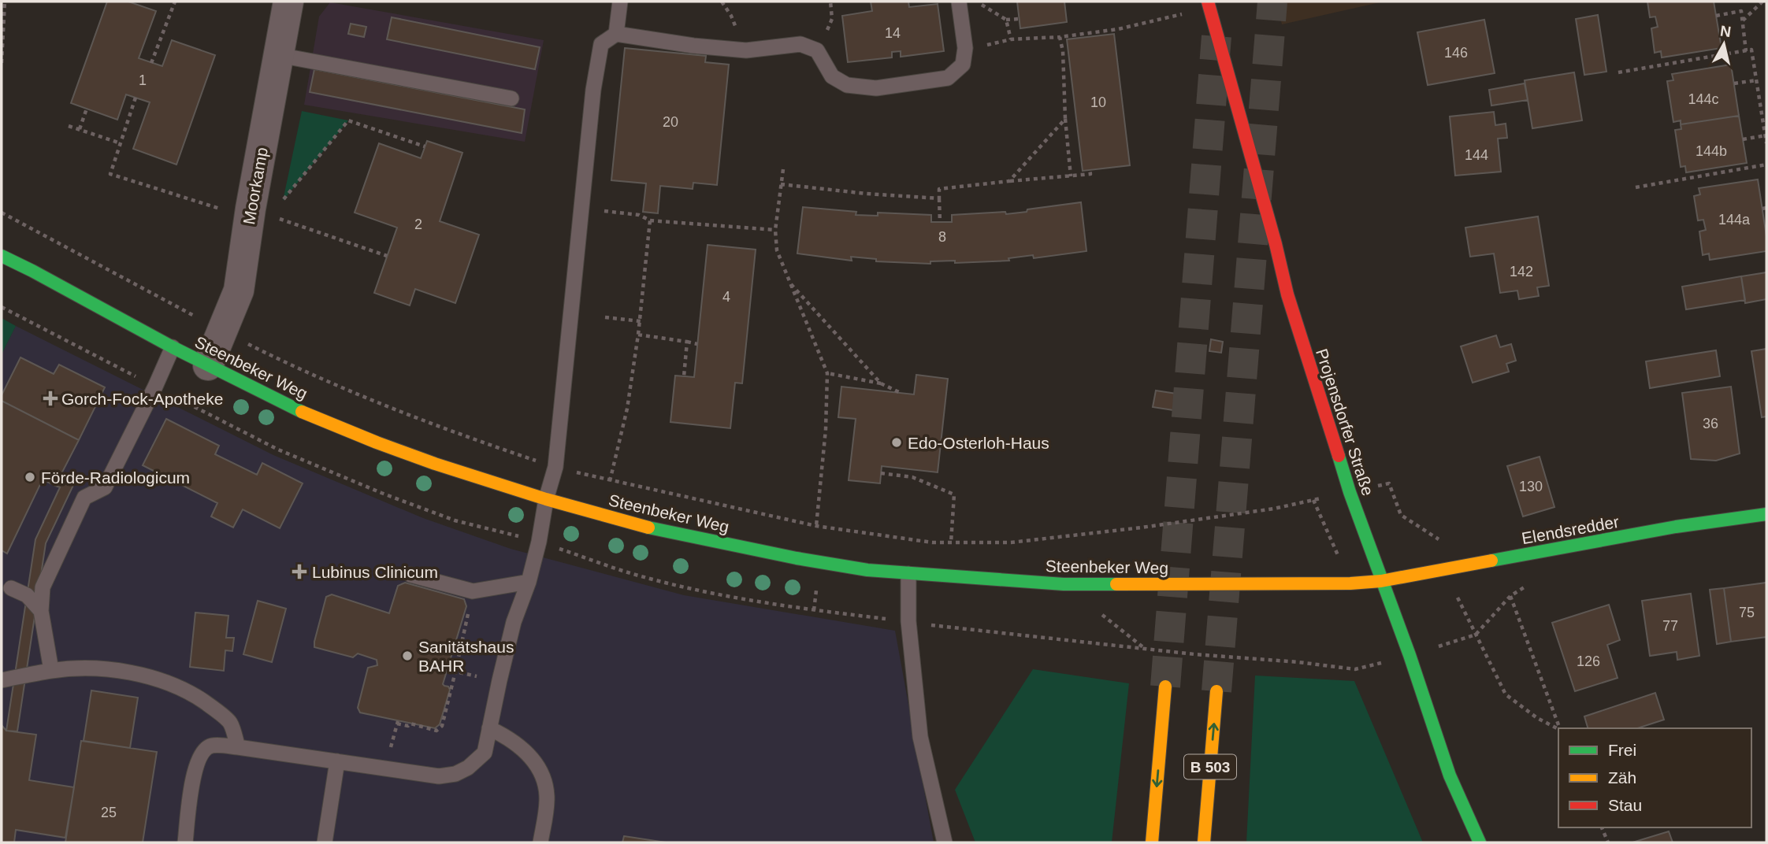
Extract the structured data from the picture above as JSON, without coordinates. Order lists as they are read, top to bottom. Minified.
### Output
{"streets":{"main road":["Steenbeker Weg","Projensdorfer Straße","Elendsredder","B 503"],"street":["Moorkamp"]},"crossings":[["Moorkamp","Steenbeker Weg"],["Steenbeker Weg","Projensdorfer Straße"],["Steenbeker Weg","Elendsredder"],["Projensdorfer Straße","Elendsredder"]],"places":{"health":["Gorch-Fock-Apotheke","Lubinus Clinicum"],"other":["Edo-Osterloh-Haus","Förde-Radiologicum","Sanitätshaus BAHR"]},"house_numbers":["14","146","1","144c","10","20","144b","144","144a","2","8","142","4","36","130","75","77","126","25"],"legend":["Frei","Zäh","Stau"],"north":"top"}
